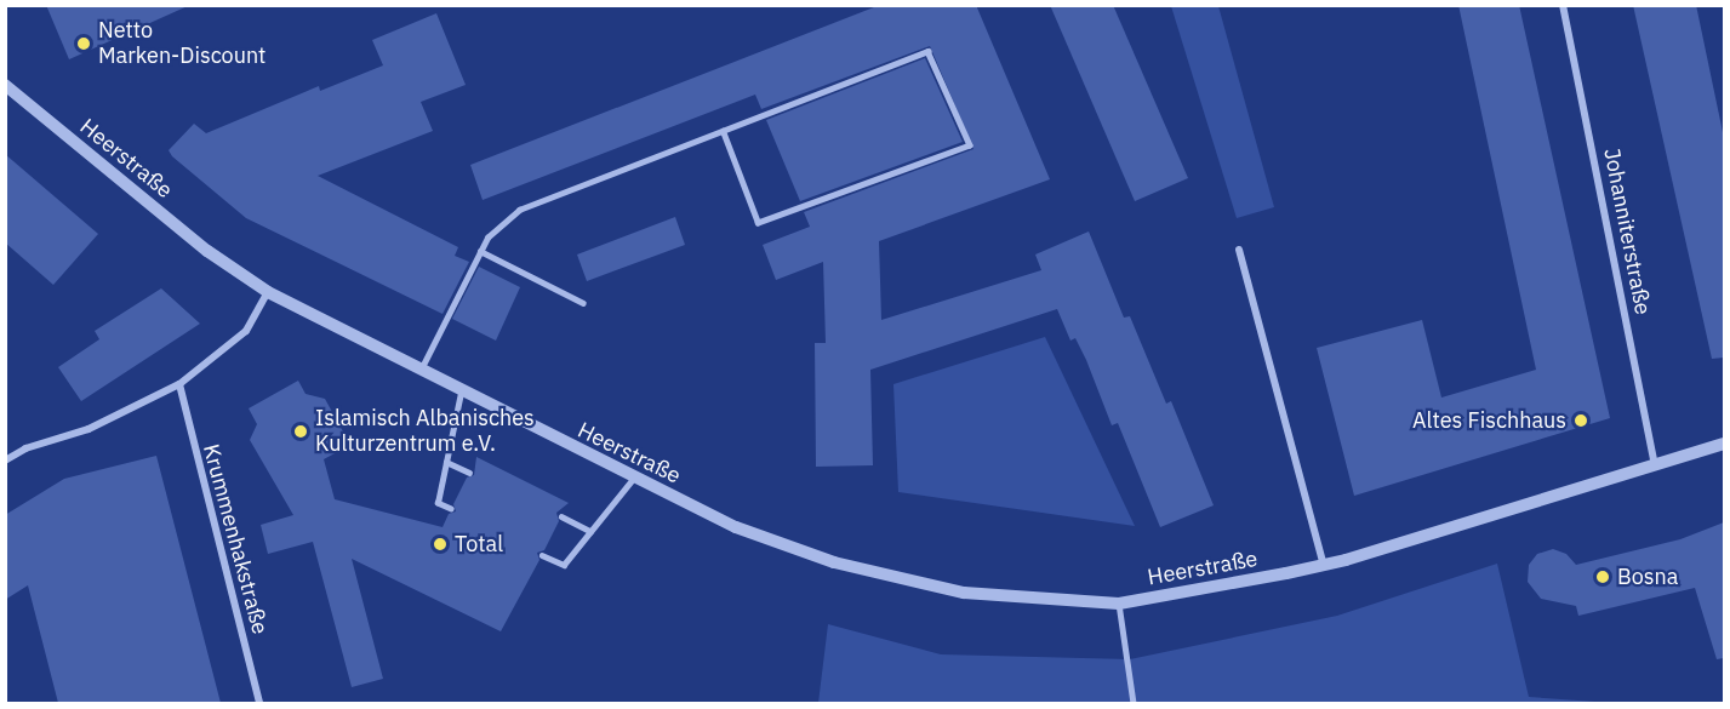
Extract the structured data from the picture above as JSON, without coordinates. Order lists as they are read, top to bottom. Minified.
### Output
{"streets":{"street":["Heerstraße","Johanniterstraße","Krummenhakstraße"]},"crossings":[["Heerstraße","Johanniterstraße"]],"places":["Netto Marken-Discount","Altes Fischhaus","Islamisch Albanisches Kulturzentrum e.V.","Total","Bosna"]}
